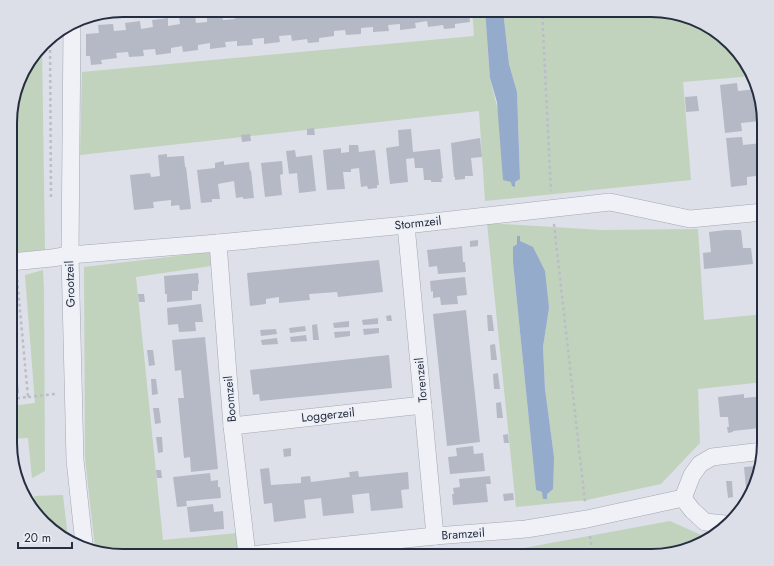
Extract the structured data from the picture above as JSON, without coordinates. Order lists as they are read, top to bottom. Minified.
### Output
{"streets":{"street":["Stormzeil","Grootzeil","Torenzeil","Boomzeil","Loggerzeil","Bramzeil"]},"crossings":[["Stormzeil","Grootzeil"],["Stormzeil","Torenzeil"],["Stormzeil","Boomzeil"],["Torenzeil","Loggerzeil"],["Torenzeil","Bramzeil"],["Boomzeil","Loggerzeil"]],"scale_bar":"20 m"}
